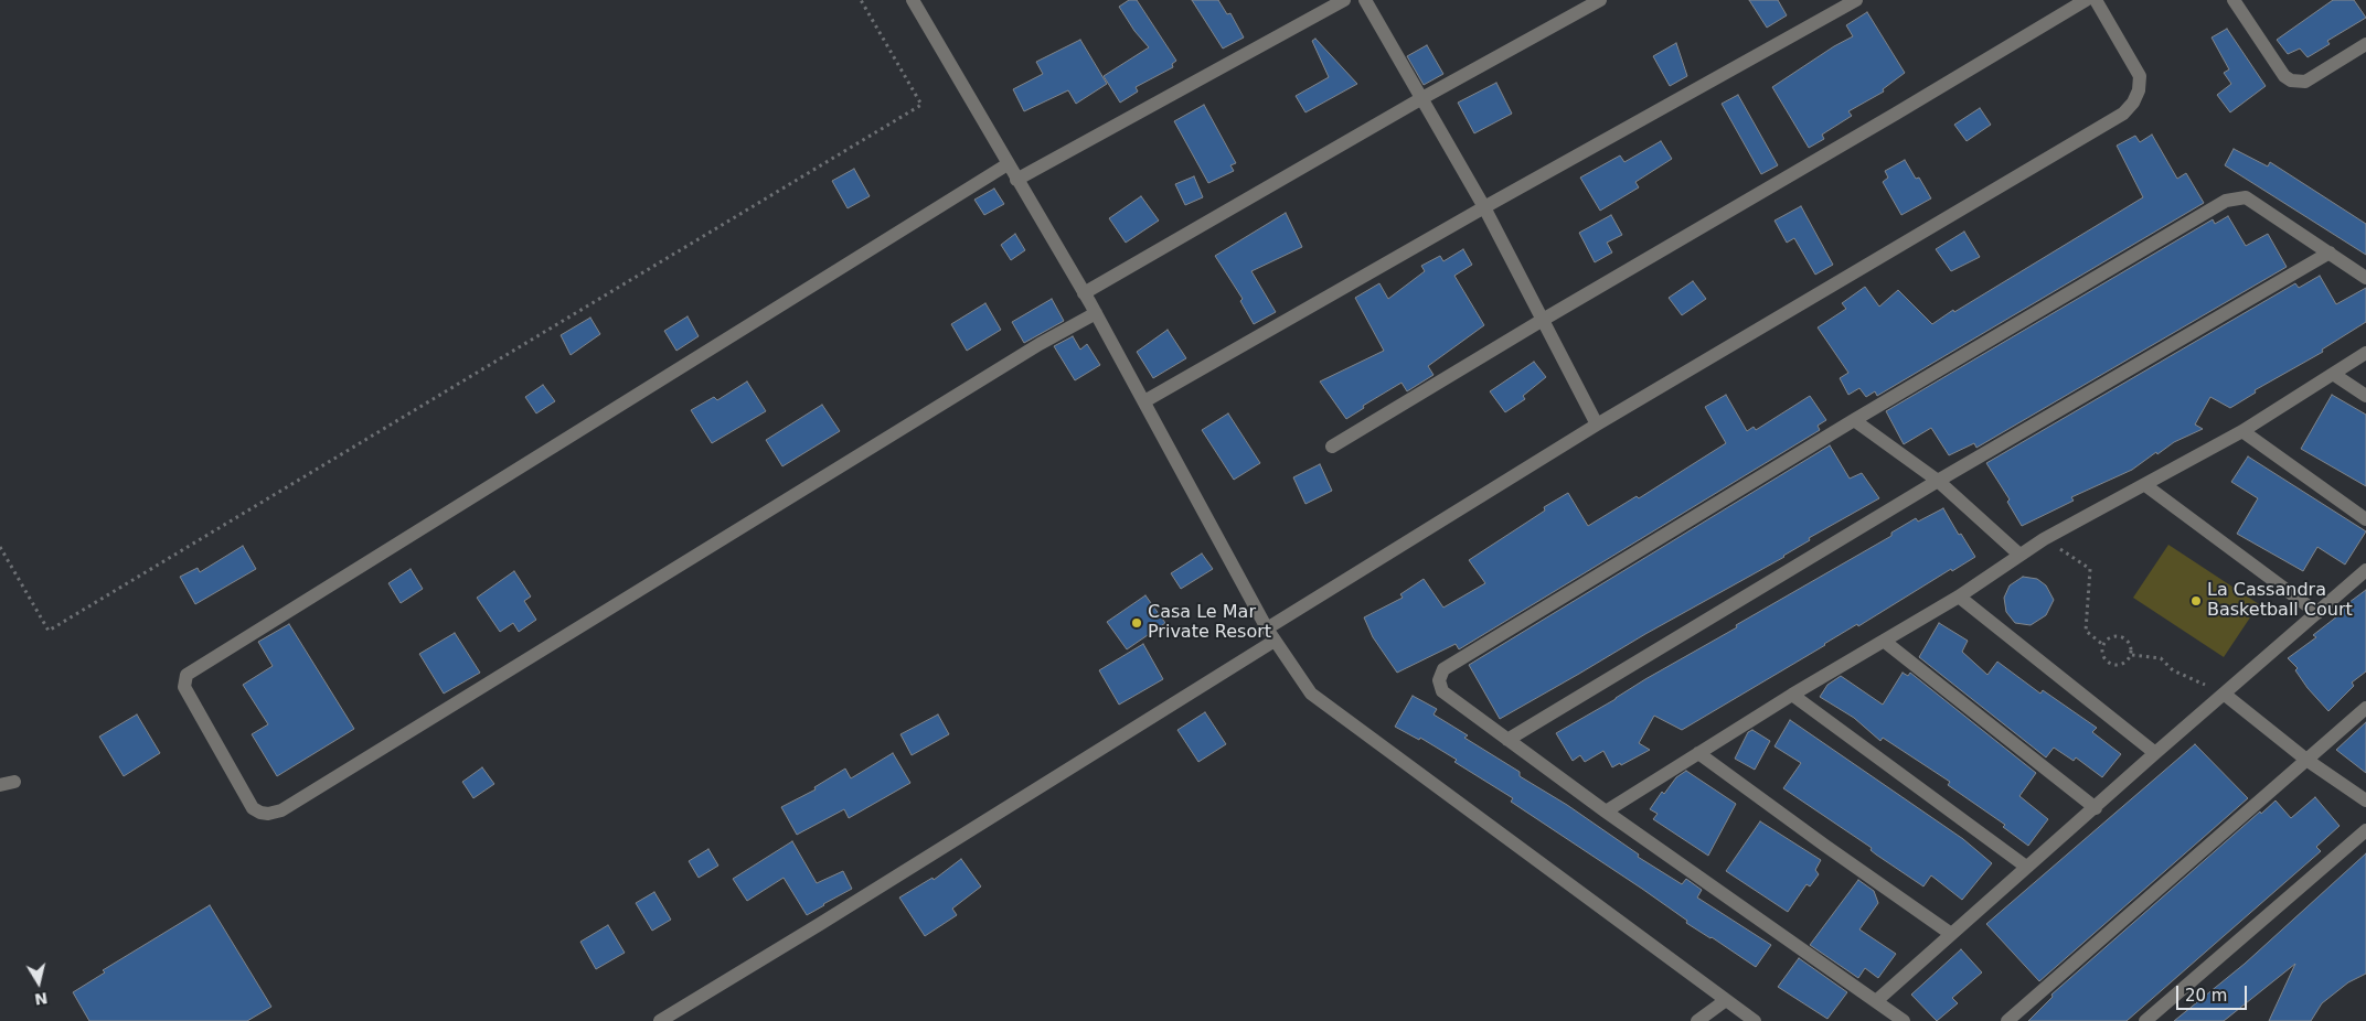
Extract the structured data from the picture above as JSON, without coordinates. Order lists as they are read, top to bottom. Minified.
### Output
{"places":["La Cassandra Basketball Court","Casa Le Mar Private Resort"],"scale_bar":"20 m","north":"bottom"}
